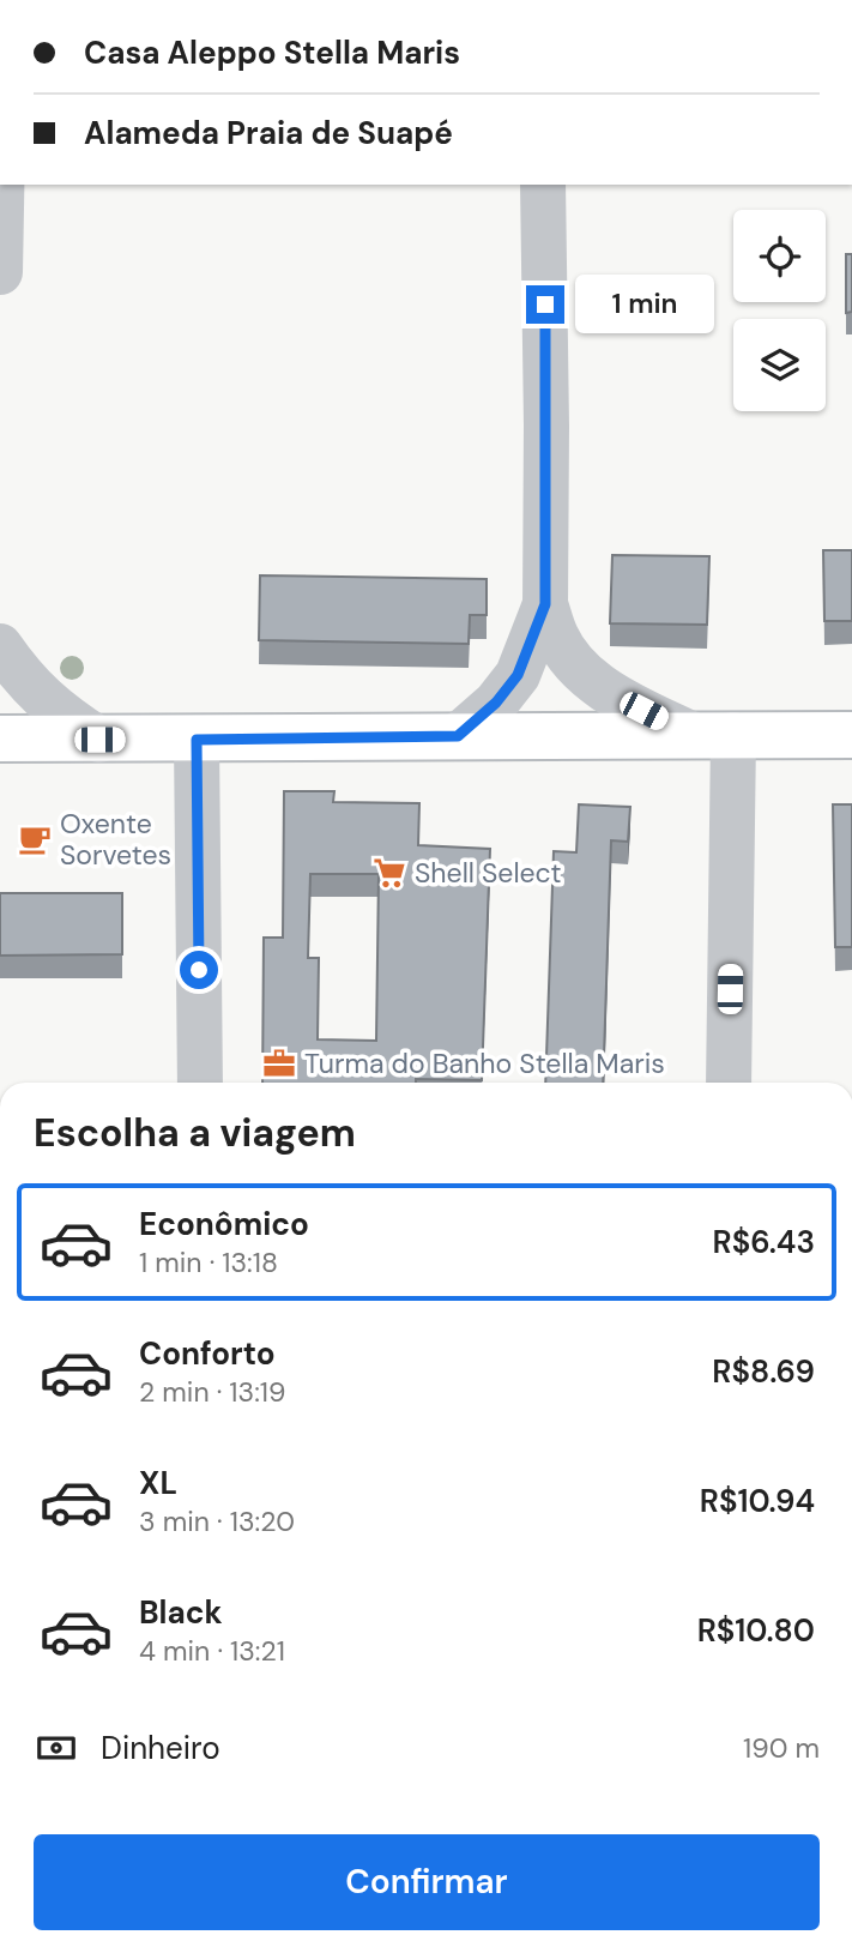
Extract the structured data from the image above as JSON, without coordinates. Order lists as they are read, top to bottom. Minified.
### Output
{"places":{"cafe":["Oxente Sorvetes"],"supermarket":["Shell Select"],"office":["Turma do Banho Stella Maris"]},"page":{"banner":["Casa Aleppo Stella Maris","Alameda Praia de Suapé"],"bubble":"1 min","heading":"Escolha a viagem","list":[{"name":"Econômico","note":"1 min · 13:18","value":"R$6.43"},{"name":"Conforto","note":"2 min · 13:19","value":"R$8.69"},{"name":"XL","note":"3 min · 13:20","value":"R$10.94"},{"name":"Black","note":"4 min · 13:21","value":"R$10.80"}],"pay":["Dinheiro","190 m"],"buttons":"Confirmar"}}
